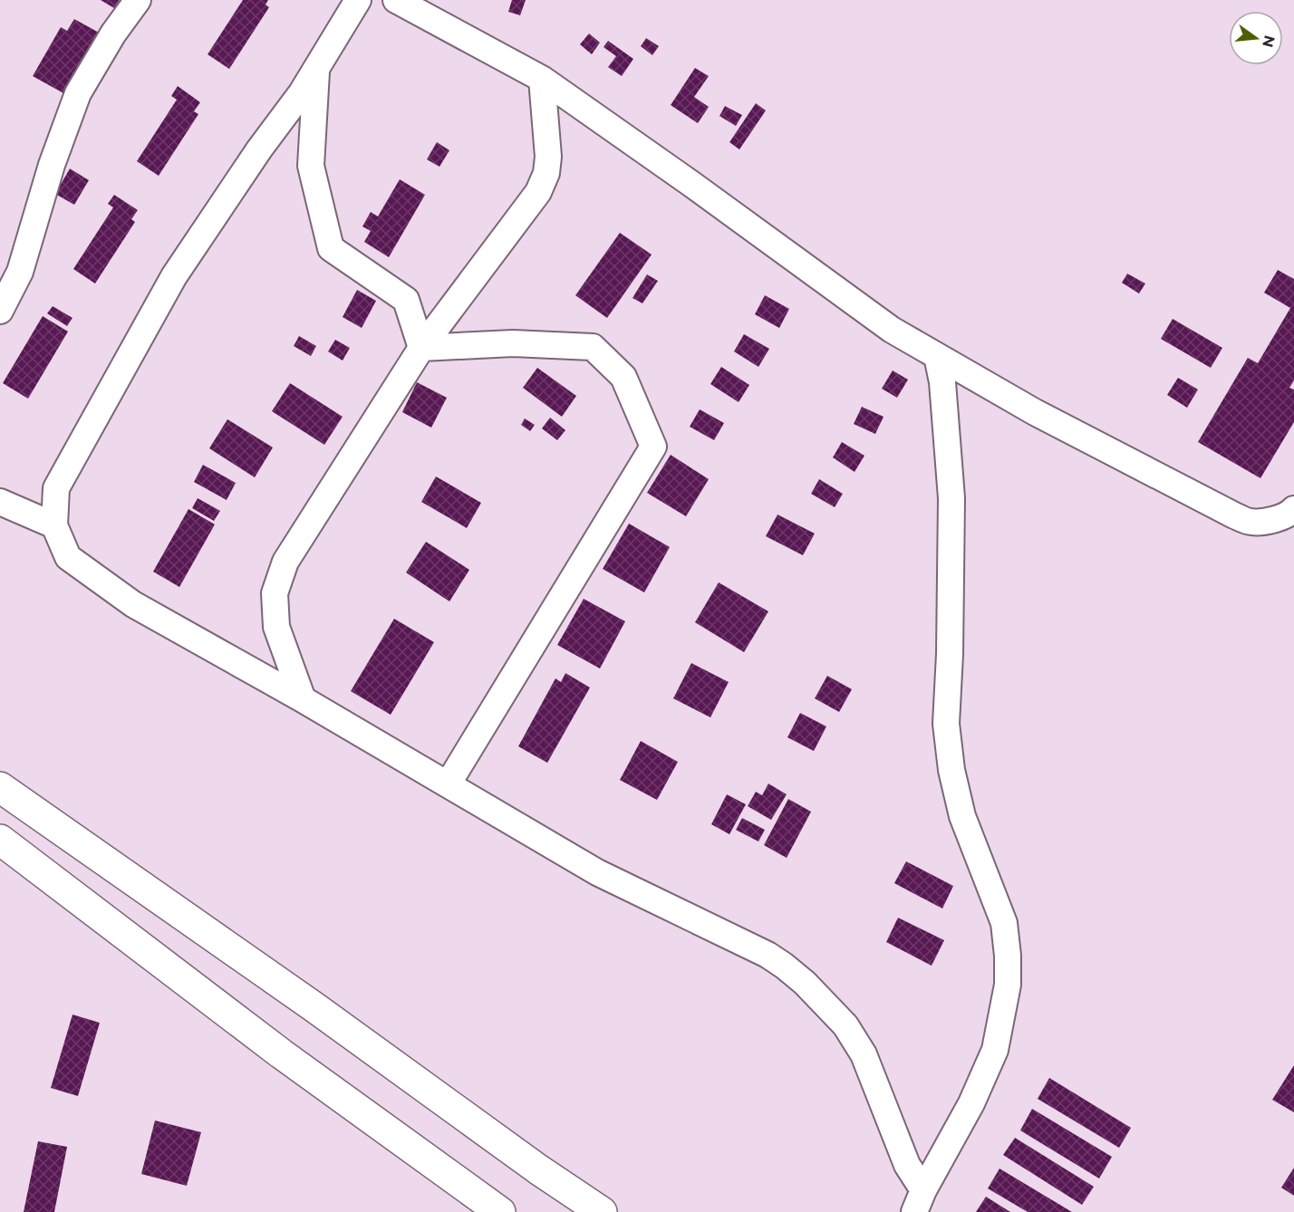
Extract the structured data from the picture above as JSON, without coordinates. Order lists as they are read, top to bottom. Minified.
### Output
{"north":"right"}
